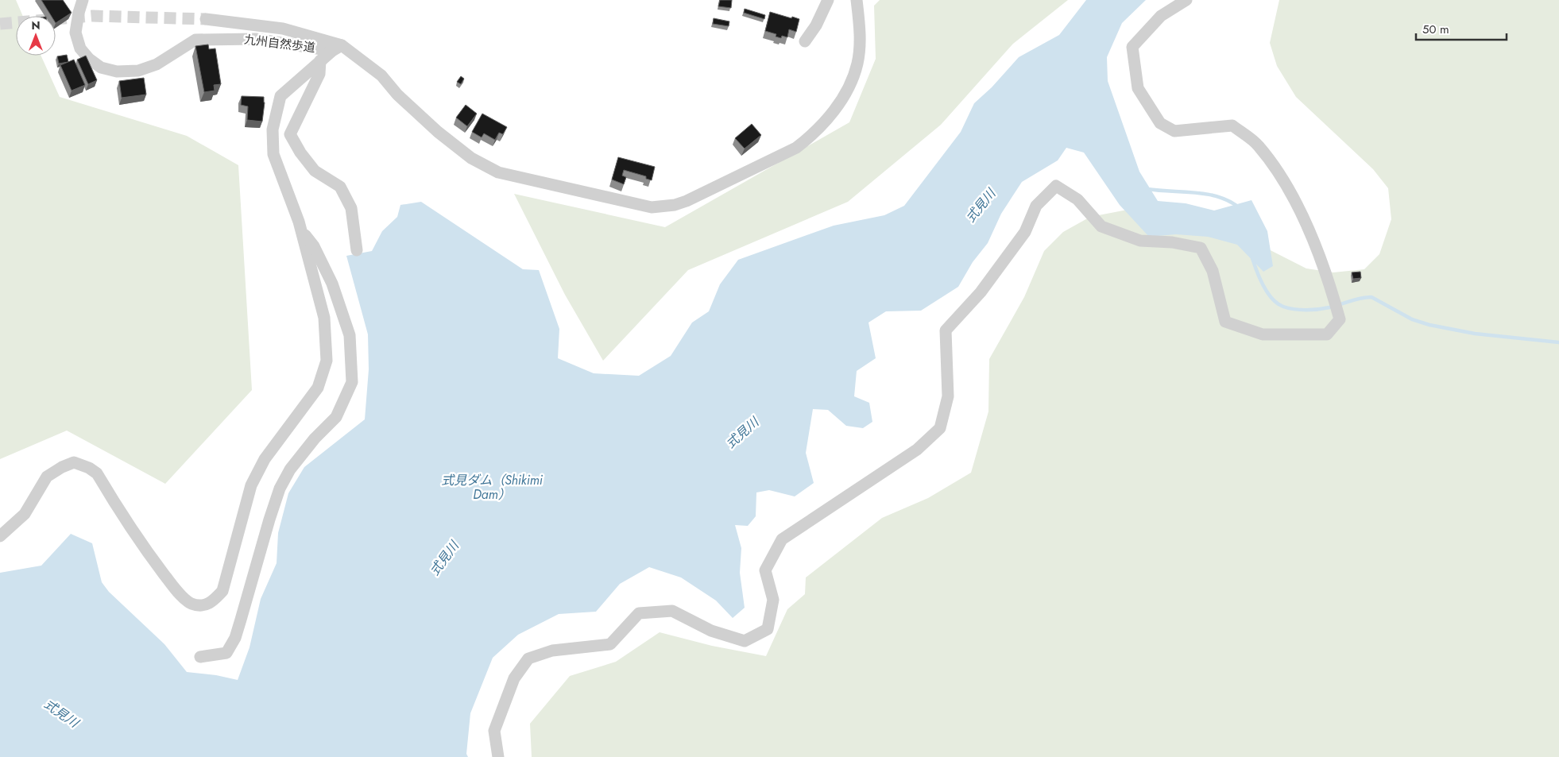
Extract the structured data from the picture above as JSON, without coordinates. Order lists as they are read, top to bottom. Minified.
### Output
{"streets":{"street":["九州自然歩道"]},"water":["式見川","式見ダム（Shikimi Dam）"],"scale_bar":"50 m","north":"top"}
